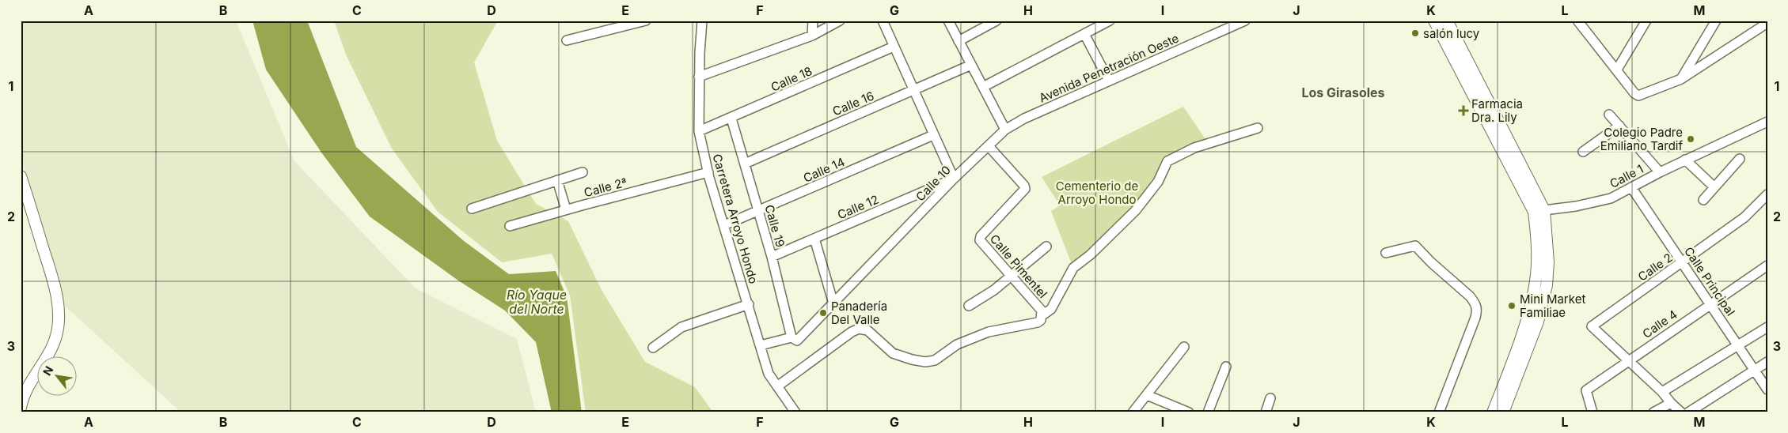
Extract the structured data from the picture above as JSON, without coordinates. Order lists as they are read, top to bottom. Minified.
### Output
{"streets":{"street":["Avenida Penetración Oeste","Calle 18","Calle 16","Calle 14","Calle 1","Calle 10","Calle 2ª","Calle 12","Carretera Arroyo Hondo","Calle 19","Calle Pimentel","Calle 2","Calle Principal","Calle 4"]},"crossings":[["Avenida Penetración Oeste","Calle 10"],["Calle 18","Carretera Arroyo Hondo"],["Calle 18","Calle 19"],["Calle 16","Calle 19"],["Calle 14","Carretera Arroyo Hondo"],["Calle 14","Calle 19"],["Calle 1","Calle Principal"],["Calle 10","Calle 12"],["Calle 10","Calle 19"],["Calle 10","Calle Pimentel"],["Calle 2ª","Carretera Arroyo Hondo"],["Calle 12","Calle 19"],["Carretera Arroyo Hondo","Calle Pimentel"],["Calle 2","Calle Principal"],["Calle 2","Calle 4"],["Calle Principal","Calle 4"]],"districts":["Los Girasoles"],"water":["Río Yaque del Norte"],"parks":["Cementerio de Arroyo Hondo"],"places":{"other":["salón lucy","Colegio Padre Emiliano Tardif","Mini Market Familiae","Panadería Del Valle"],"health":["Farmacia Dra. Lily"]},"north":"top left","grid":{"columns":["A","B","C","D","E","F","G","H","I","J","K","L","M"],"rows":["1","2","3"]}}
